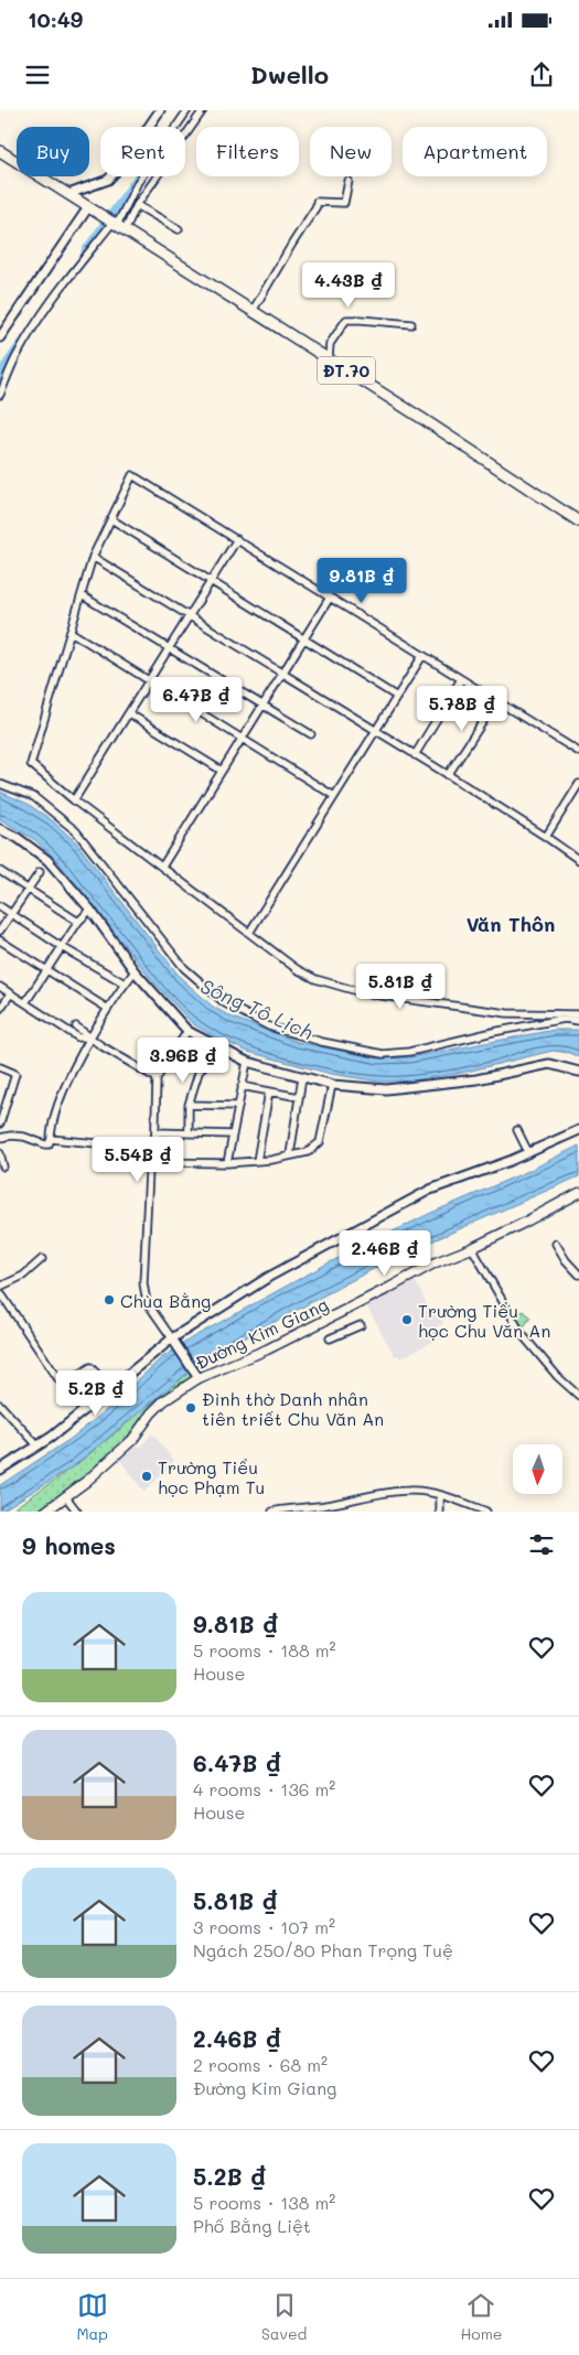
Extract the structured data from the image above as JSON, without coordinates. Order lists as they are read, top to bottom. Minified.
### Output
{"streets":{"main road":["ĐT.70","Đường Kim Giang"]},"districts":["Văn Thôn"],"water":["Sông Tô Lịch"],"places":["Chùa Bằng","Trường Tiểu học Chu Văn An","Đình thờ Danh nhân tiên triết Chu Văn An","Trường Tiểu học Phạm Tu"],"north":"bottom","page":{"status":"10:49","header":"Dwello","chip":["Buy","Rent","Filters","New","Apartment"],"price":["4.43B ₫","9.81B ₫","6.47B ₫","5.78B ₫","5.81B ₫","3.96B ₫","5.54B ₫","2.46B ₫","5.2B ₫"],"heading":"9 homes","list":[{"name":"9.81B ₫","note":"5 rooms · 188 m² · House"},{"name":"6.47B ₫","note":"4 rooms · 136 m² · House"},{"name":"5.81B ₫","note":"3 rooms · 107 m² · Ngách 250/80 Phan Trọng Tuệ"},{"name":"2.46B ₫","note":"2 rooms · 68 m² · Đường Kim Giang"},{"name":"5.2B ₫","note":"5 rooms · 138 m² · Phố Bằng Liệt"}],"tabs":["Map","Saved","Home"]}}
